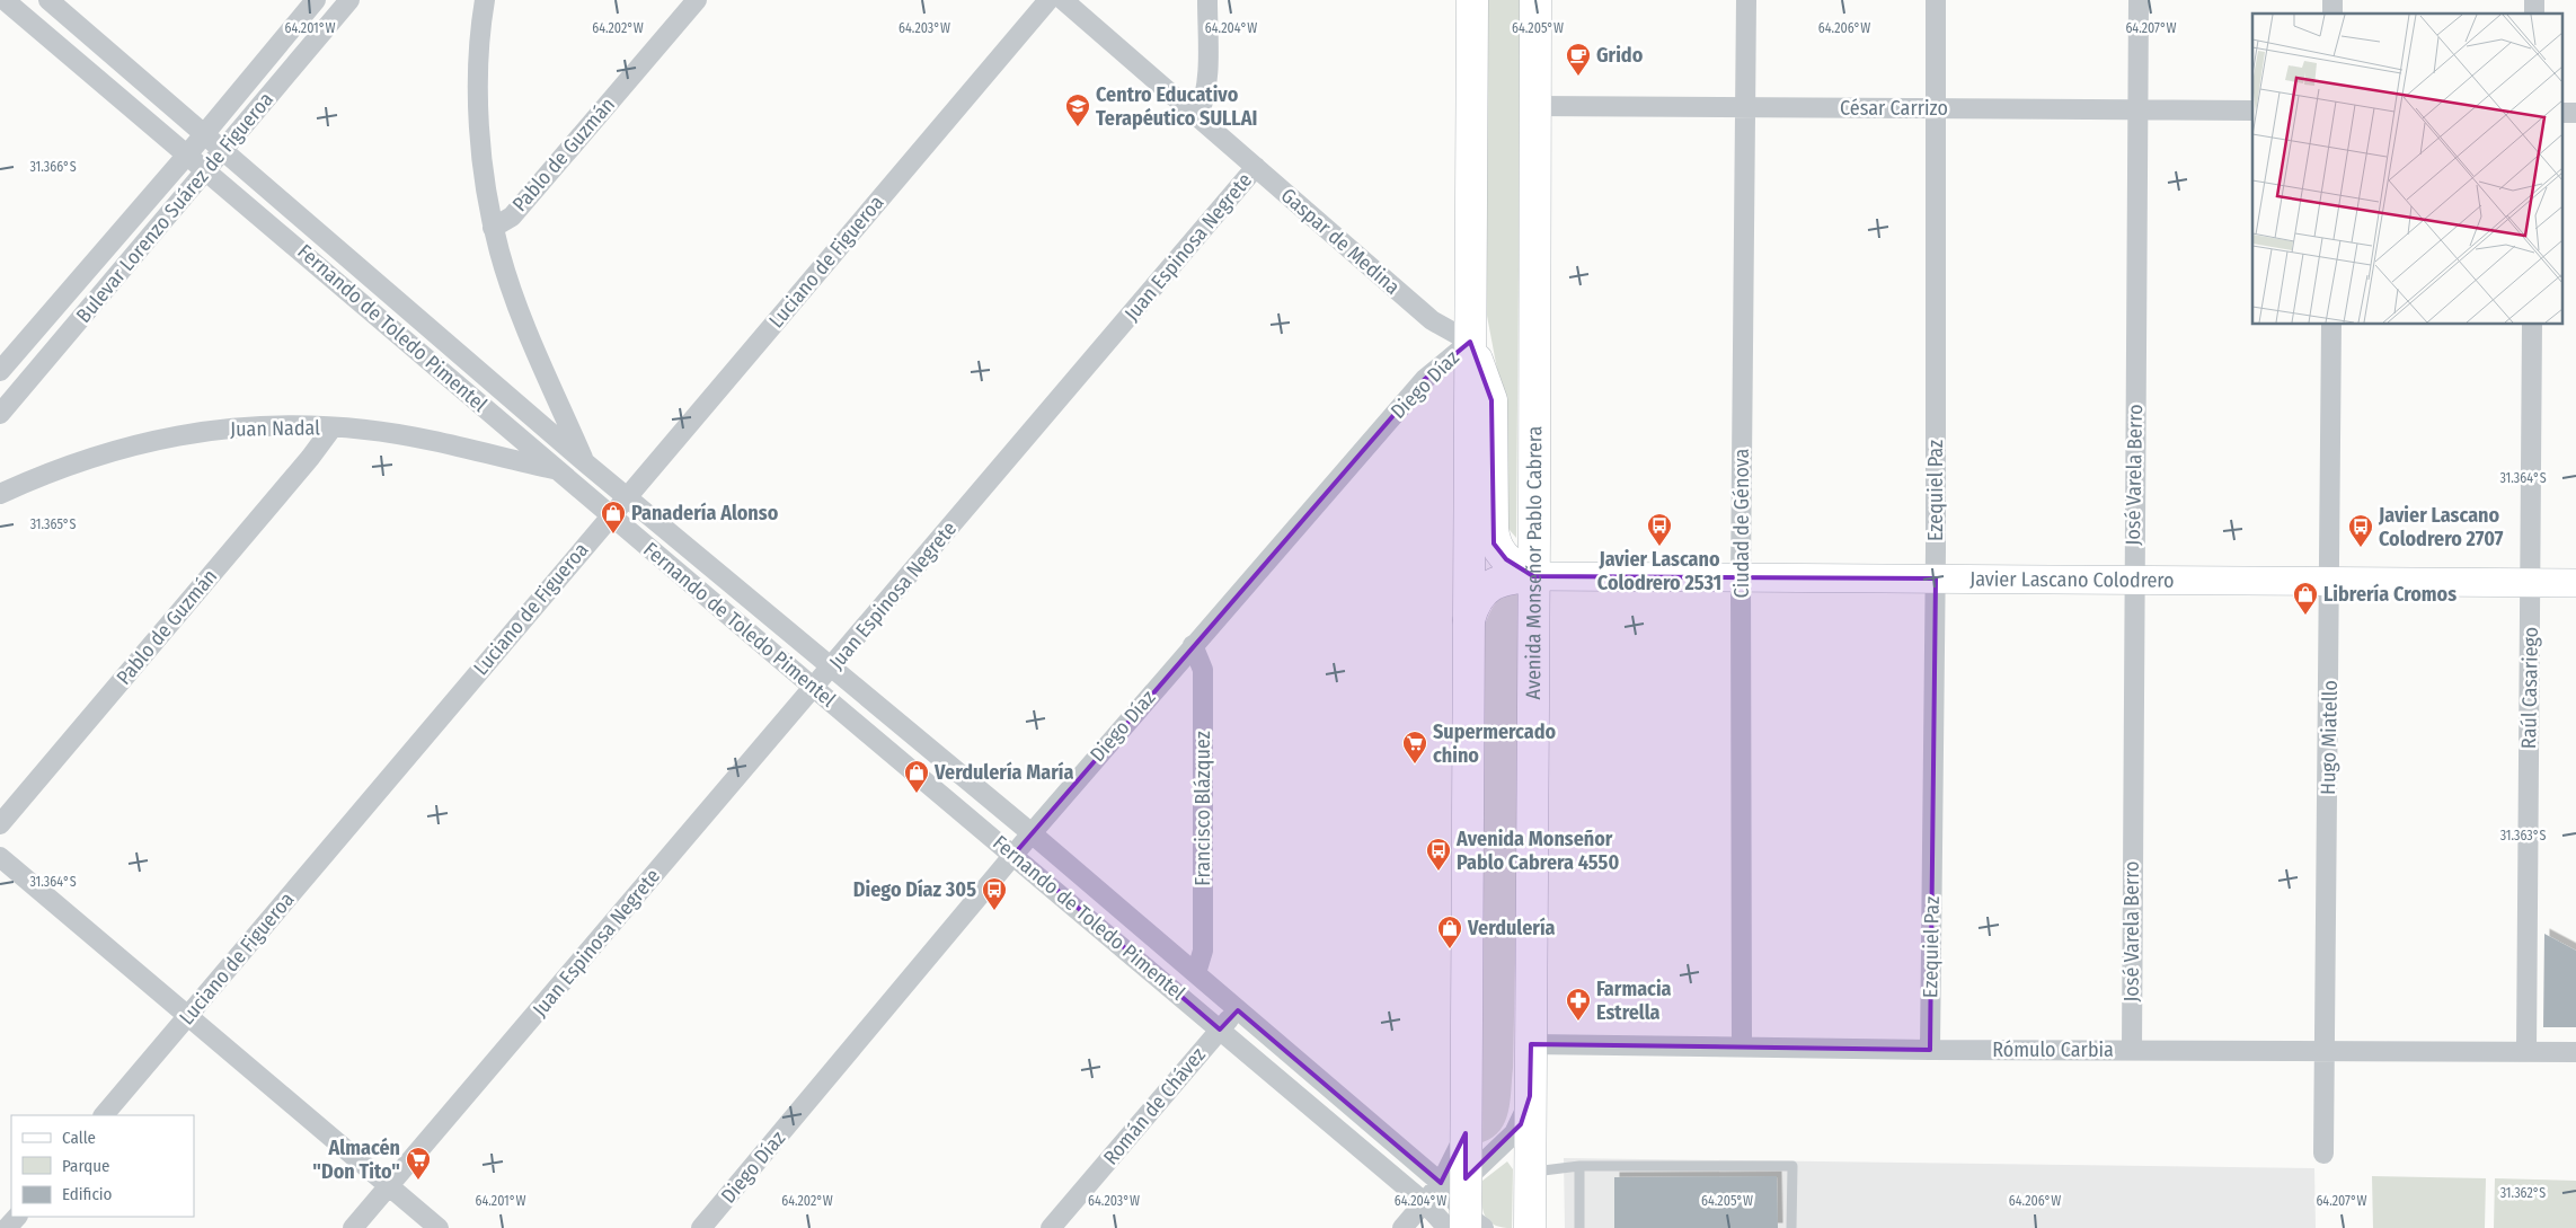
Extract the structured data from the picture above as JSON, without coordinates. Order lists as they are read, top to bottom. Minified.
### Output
{"streets":{"main road":["Avenida Monseñor Pablo Cabrera","Javier Lascano Colodrero"],"street":["César Carrizo","Pablo de Guzmán","Bulevar Lorenzo Suárez de Figueroa","Gaspar de Medina","Juan Espinosa Negrete","Luciano de Figueroa","Fernando de Toledo Pimentel","Diego Díaz","Juan Nadal","José Varela Berro","Ezequiel Paz","Ciudad de Génova","Raúl Casariego","Hugo Miatello","Francisco Blázquez","Rómulo Carbia","Román de Chávez"]},"crossings":[["César Carrizo","José Varela Berro"],["César Carrizo","Ezequiel Paz"],["César Carrizo","Ciudad de Génova"],["César Carrizo","Avenida Monseñor Pablo Cabrera"],["Pablo de Guzmán","Juan Nadal"],["Bulevar Lorenzo Suárez de Figueroa","Fernando de Toledo Pimentel"],["Gaspar de Medina","Juan Espinosa Negrete"],["Gaspar de Medina","Diego Díaz"],["Juan Espinosa Negrete","Fernando de Toledo Pimentel"],["Luciano de Figueroa","Fernando de Toledo Pimentel"],["Fernando de Toledo Pimentel","Diego Díaz"],["Fernando de Toledo Pimentel","Juan Nadal"],["Fernando de Toledo Pimentel","Francisco Blázquez"],["Fernando de Toledo Pimentel","Román de Chávez"],["Diego Díaz","Francisco Blázquez"],["José Varela Berro","Javier Lascano Colodrero"],["José Varela Berro","Rómulo Carbia"],["Ezequiel Paz","Javier Lascano Colodrero"],["Ezequiel Paz","Rómulo Carbia"],["Ciudad de Génova","Javier Lascano Colodrero"],["Ciudad de Génova","Rómulo Carbia"],["Avenida Monseñor Pablo Cabrera","Javier Lascano Colodrero"],["Avenida Monseñor Pablo Cabrera","Rómulo Carbia"],["Javier Lascano Colodrero","Raúl Casariego"],["Javier Lascano Colodrero","Hugo Miatello"],["Raúl Casariego","Rómulo Carbia"],["Hugo Miatello","Rómulo Carbia"]],"places":{"cafe":["Grido"],"school or university":["Centro Educativo Terapéutico SULLAI"],"shop":["Panadería Alonso","Librería Cromos","Verdulería María","Verdulería"],"bus stop":["Javier Lascano Colodrero 2531","Javier Lascano Colodrero 2707","Avenida Monseñor Pablo Cabrera 4550","Diego Díaz 305"],"supermarket":["Supermercado chino","Almacén \"Don Tito\""],"pharmacy":["Farmacia Estrella"]},"legend":["Calle","Parque","Edificio"],"coordinates":["64.201°W","64.202°W","64.203°W","64.204°W","64.205°W","64.206°W","64.207°W","31.366°S","31.364°S","31.365°S","31.363°S","31.362°S"]}
